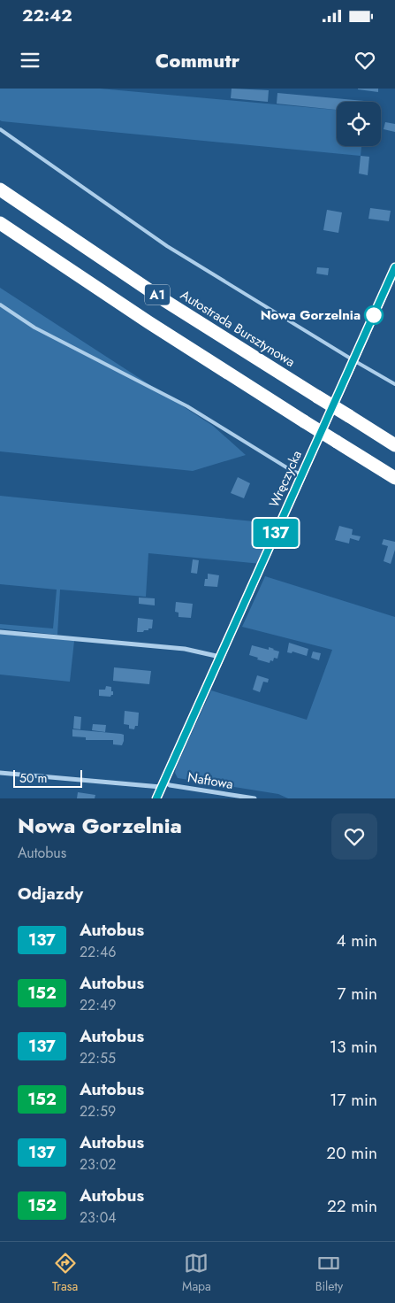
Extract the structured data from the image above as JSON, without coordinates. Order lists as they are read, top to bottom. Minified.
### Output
{"streets":{"highway":["A1","Autostrada Bursztynowa"],"main road":["Wręczycka"],"street":["Naftowa"]},"crossings":[["Wręczycka","Naftowa"]],"places":["Nowa Gorzelnia"],"lines":["bus line 137"],"scale_bar":"50 m","page":{"status":"22:42","header":"Commutr","on_map":"137","scale":"50 m","heading":[["Nowa Gorzelnia","Autobus"],"Odjazdy"],"list":[{"mark":"137","name":"Autobus","note":"22:46","value":"4 min"},{"mark":"152","name":"Autobus","note":"22:49","value":"7 min"},{"mark":"137","name":"Autobus","note":"22:55","value":"13 min"},{"mark":"152","name":"Autobus","note":"22:59","value":"17 min"},{"mark":"137","name":"Autobus","note":"23:02","value":"20 min"},{"mark":"152","name":"Autobus","note":"23:04","value":"22 min"}],"tabs":["Trasa","Mapa","Bilety"]}}
